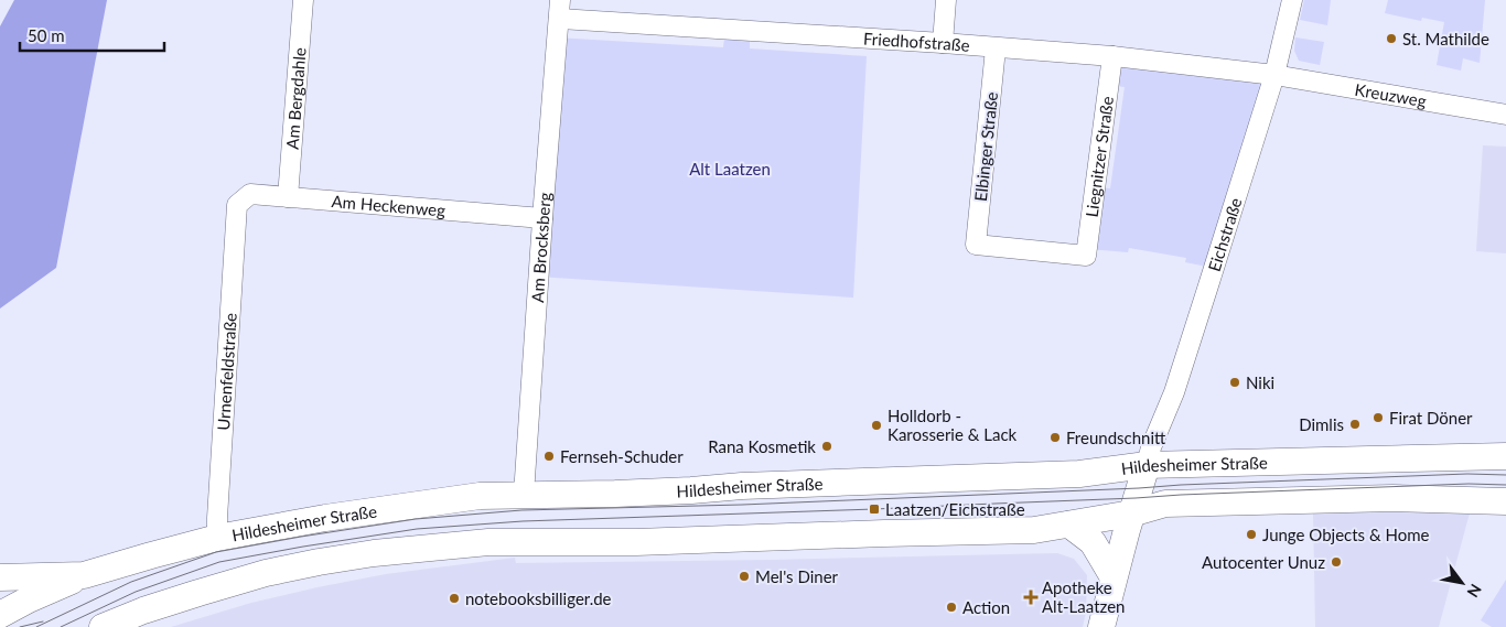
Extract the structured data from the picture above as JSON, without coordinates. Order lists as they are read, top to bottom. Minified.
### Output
{"streets":{"main road":["Hildesheimer Straße"],"street":["Friedhofstraße","Kreuzweg","Am Bergdahle","Elbinger Straße","Liegnitzer Straße","Am Heckenweg","Eichstraße","Am Brocksberg","Urnenfeldstraße"]},"crossings":[["Friedhofstraße","Kreuzweg"],["Friedhofstraße","Elbinger Straße"],["Friedhofstraße","Liegnitzer Straße"],["Friedhofstraße","Eichstraße"],["Friedhofstraße","Am Brocksberg"],["Kreuzweg","Eichstraße"],["Am Bergdahle","Am Heckenweg"],["Elbinger Straße","Liegnitzer Straße"],["Am Heckenweg","Am Brocksberg"],["Am Heckenweg","Urnenfeldstraße"],["Eichstraße","Hildesheimer Straße"],["Am Brocksberg","Hildesheimer Straße"],["Urnenfeldstraße","Hildesheimer Straße"]],"parks":["Alt Laatzen"],"places":{"other":["St. Mathilde","Niki","Firat Döner","Dimlis","Holldorb - Karosserie & Lack","Freundschnitt","Rana Kosmetik","Fernseh-Schuder","Junge Objects & Home","Autocenter Unuz","Mel's Diner","notebooksbilliger.de","Action"],"transit":["Laatzen/Eichstraße"],"health":["Apotheke Alt-Laatzen"]},"scale_bar":"50 m","north":"bottom right"}
